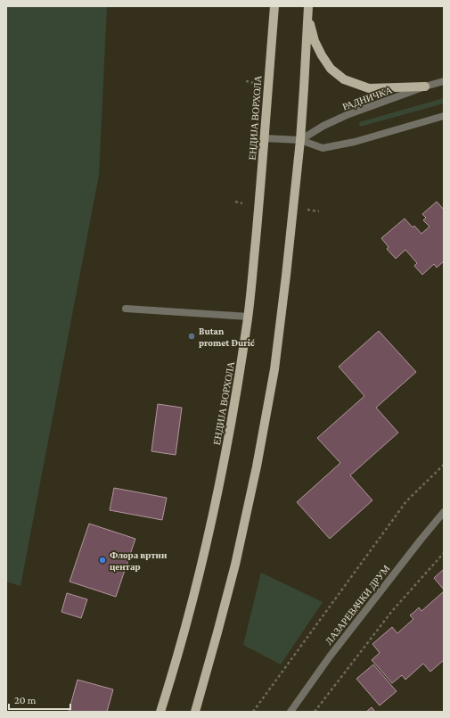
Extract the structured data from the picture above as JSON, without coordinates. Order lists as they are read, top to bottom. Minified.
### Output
{"streets":{"main road":["ЕНДИЈА ВОРХОЛА"],"street":["РАДНИЧКА","ЛАЗАРЕВАЧКИ ДРУМ"]},"places":["Butan promet Đurić","Флора вртни центар"],"scale_bar":"20 m"}
